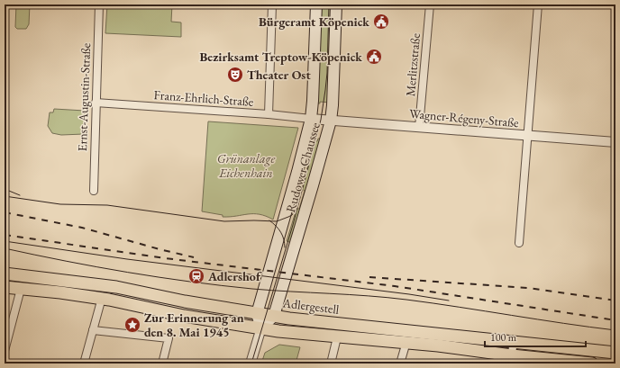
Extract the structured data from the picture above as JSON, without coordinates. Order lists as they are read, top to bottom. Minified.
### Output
{"streets":{"main road":["Rudower Chaussee","Adlergestell"],"street":["Merlitzstraße","Ernst-Augustin-Straße","Franz-Ehrlich-Straße","Wagner-Régeny-Straße"]},"crossings":[["Merlitzstraße","Wagner-Régeny-Straße"],["Ernst-Augustin-Straße","Franz-Ehrlich-Straße"],["Franz-Ehrlich-Straße","Wagner-Régeny-Straße"],["Franz-Ehrlich-Straße","Rudower Chaussee"],["Wagner-Régeny-Straße","Rudower Chaussee"],["Rudower Chaussee","Adlergestell"]],"parks":["Grünanlage Eichenhain"],"places":{"public building":["Bürgeramt Köpenick","Bezirksamt Treptow-Köpenick"],"theatre":["Theater Ost"],"station":["Adlershof"],"place":["Zur Erinnerung an den 8. Mai 1945"]},"scale_bar":"100 m"}
